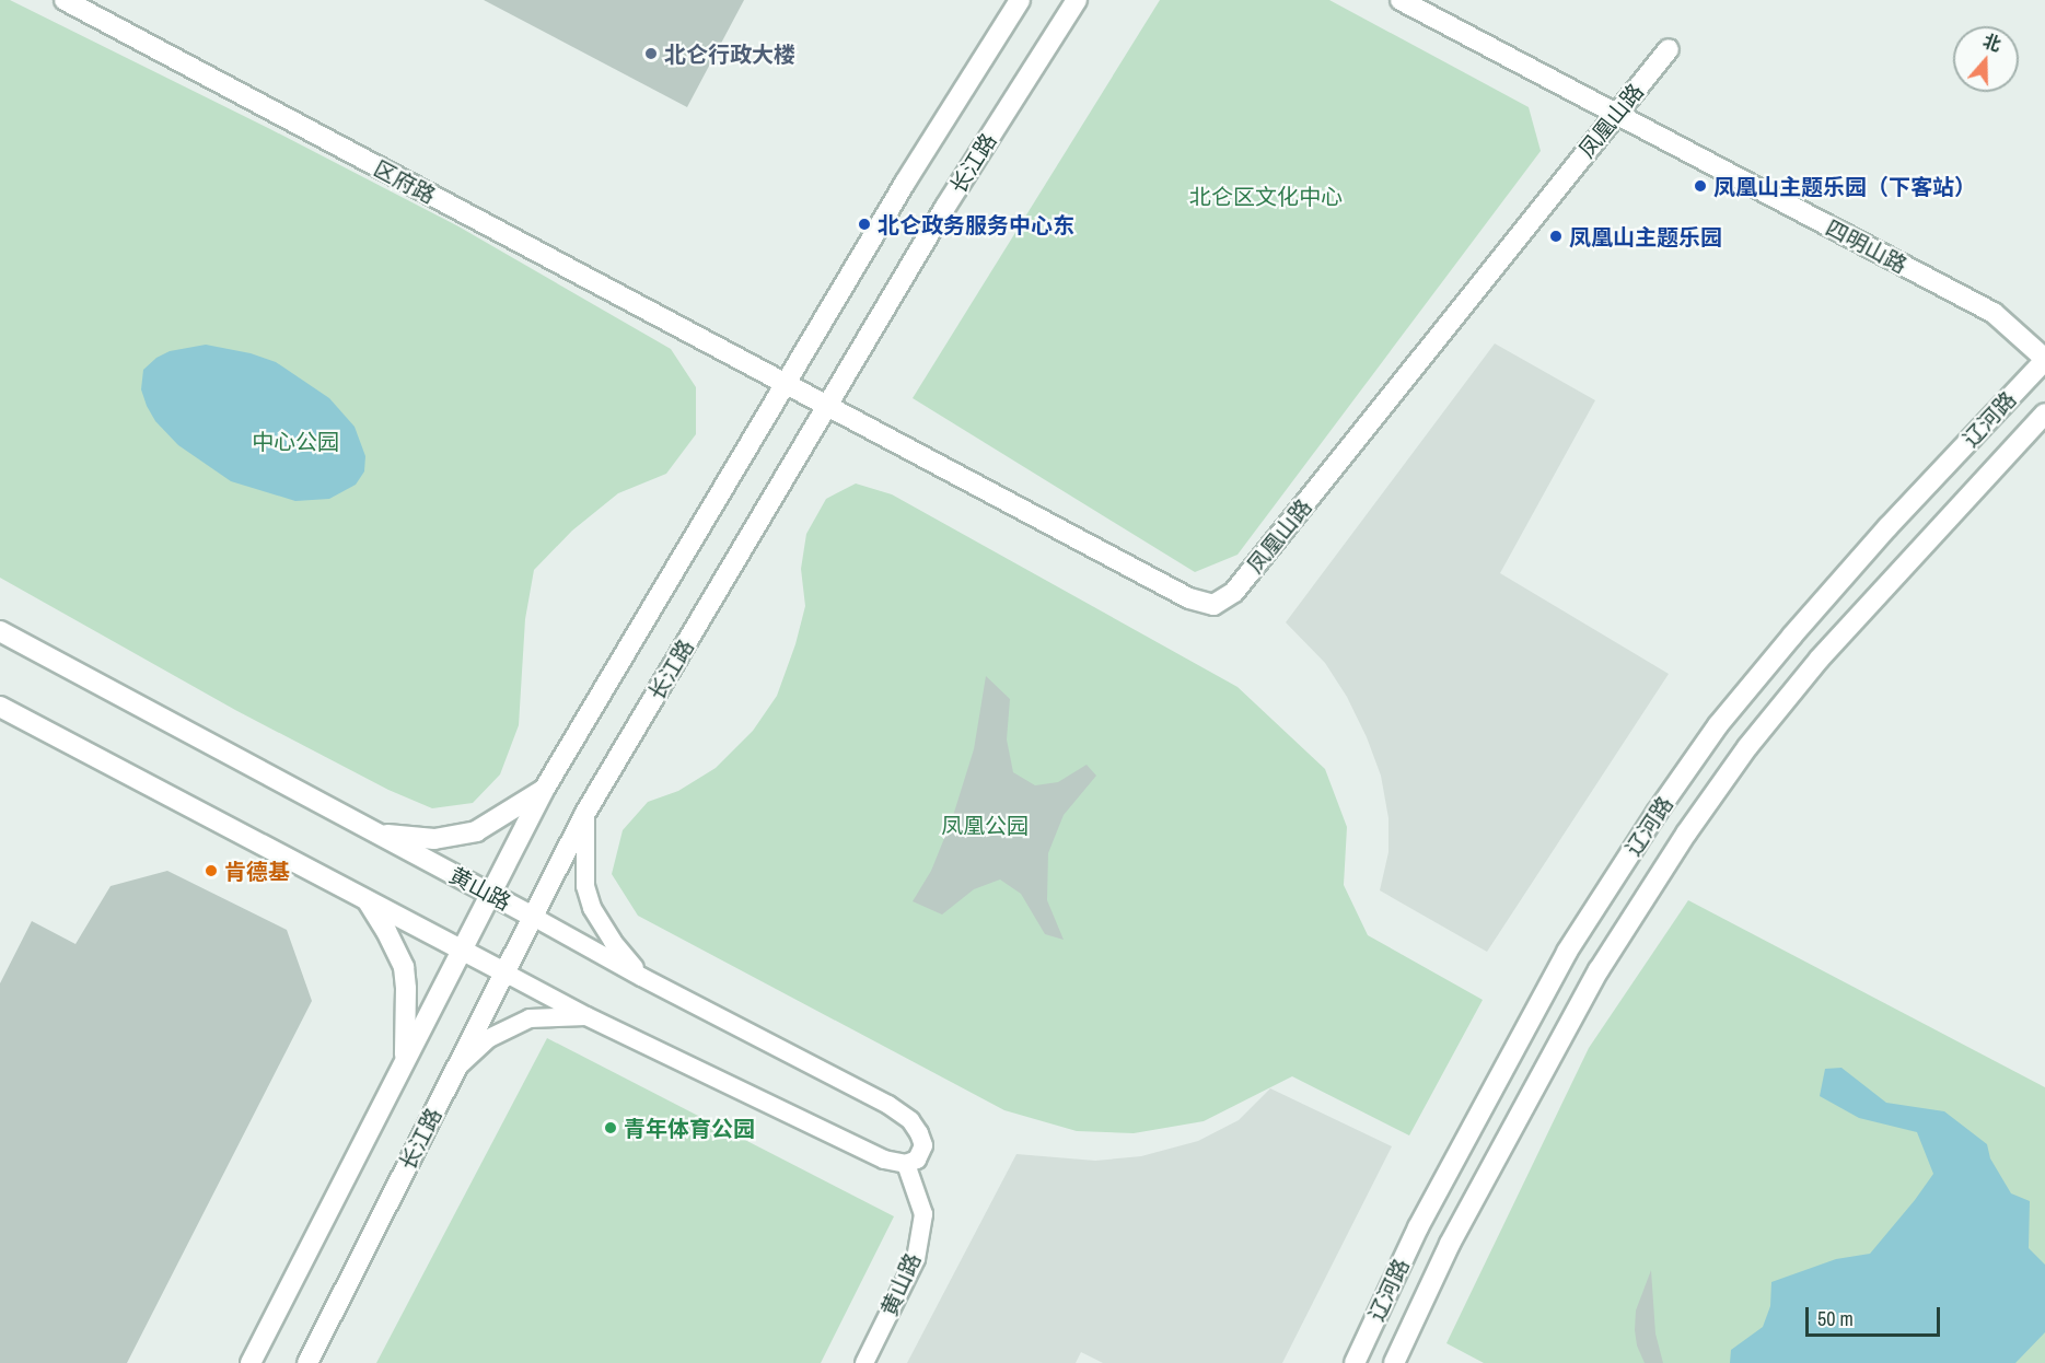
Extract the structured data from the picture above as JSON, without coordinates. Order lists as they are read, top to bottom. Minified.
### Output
{"streets":{"main road":["凤凰山路","长江路","区府路","四明山路","辽河路","黄山路"]},"crossings":[["凤凰山路","长江路"],["凤凰山路","区府路"],["凤凰山路","四明山路"],["长江路","黄山路"],["四明山路","辽河路"]],"parks":["北仑区文化中心","中心公园","凤凰公园"],"places":["北仑行政大楼","凤凰山主题乐园（下客站）","北仑政务服务中心东","凤凰山主题乐园","肯德基","青年体育公园"],"scale_bar":"50 m","north":"top"}
